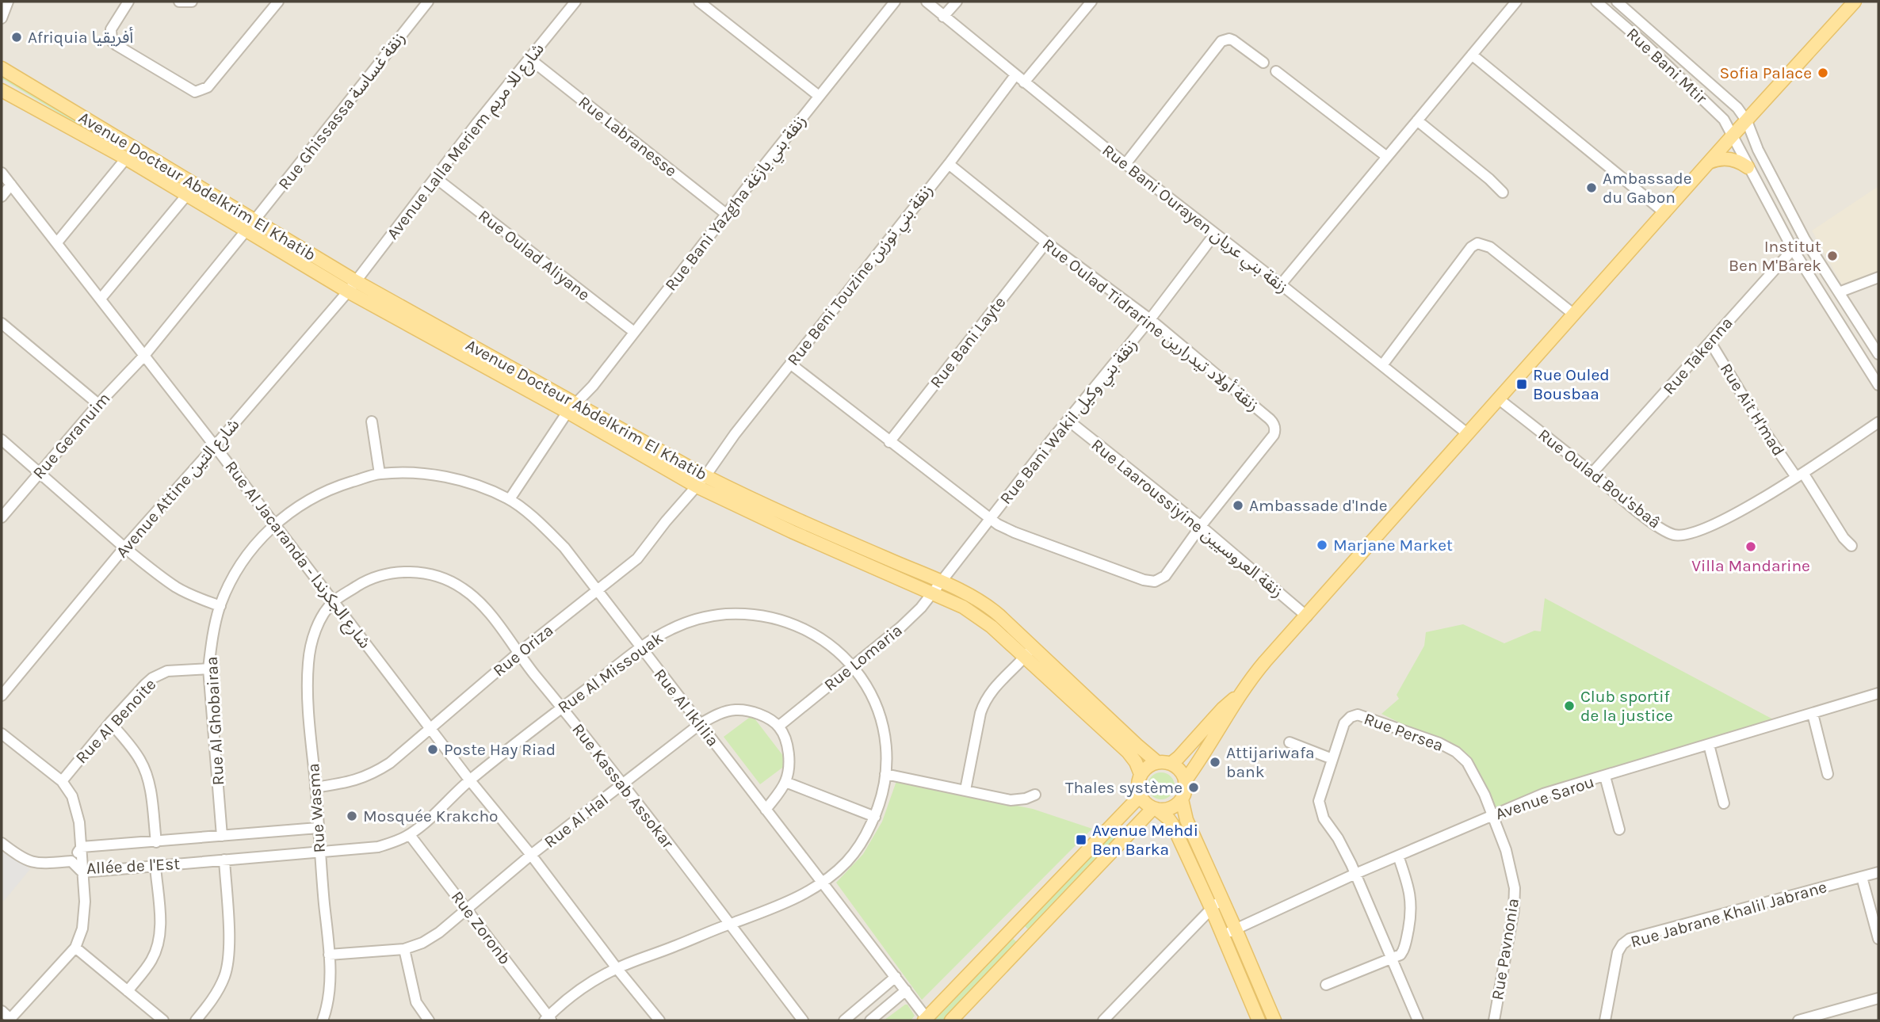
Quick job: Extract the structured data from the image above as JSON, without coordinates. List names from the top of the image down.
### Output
{
  "streets": {
    "main road": ["Avenue Docteur Abdelkrim El Khatib"],
    "street": [
      "Rue Bani Mtir",
      "Rue Ghissassa زنقة غساسة",
      "Rue Labranesse",
      "Avenue Lalla Meriem شارع للا مريم",
      "Rue Bani Yazgha زنقة بني يازغة",
      "Rue Bani Ourayen زنقة بني عريان",
      "Rue Oulad Aliyane",
      "Rue Beni Touzine زنقة بني توزين",
      "Rue Oulad Tidrarine زنقة أولاد تيدرارين",
      "Rue Bani Layte",
      "Rue Takenna",
      "Rue Ait H'mad",
      "Rue Bani Wakil زنقة بني وكيل",
      "Rue Geranuim",
      "Rue Oulad Bou'sbaâ",
      "Avenue Attine شارع التين",
      "Rue Laaroussiyine زنقة العروسيين",
      "Rue Al Jacaranda - شارع الجكرندا",
      "Rue Oriza",
      "Rue Lomaria",
      "Rue Al Missouak",
      "Rue Al Iklilia",
      "Rue Al Benoite",
      "Rue Al Ghobairaa",
      "Rue Persea",
      "Rue Kassab Assokar",
      "Avenue Sarou",
      "Rue Wasma",
      "Rue Al Hal",
      "Allée de l'Est",
      "Rue Jabrane Khalil Jabrane",
      "Rue Zoronb",
      "Rue Pavnonia"
    ]
  },
  "crossings": [
    ["Rue Bani Mtir", "Rue Takenna"],
    ["Rue Ghissassa زنقة غساسة", "Avenue Docteur Abdelkrim El Khatib"],
    ["Rue Ghissassa زنقة غساسة", "Rue Geranuim"],
    ["Rue Labranesse", "Avenue Lalla Meriem شارع للا مريم"],
    ["Rue Labranesse", "Rue Bani Yazgha زنقة بني يازغة"],
    ["Avenue Lalla Meriem شارع للا مريم", "Avenue Docteur Abdelkrim El Khatib"],
    ["Avenue Lalla Meriem شارع للا مريم", "Rue Oulad Aliyane"],
    ["Avenue Lalla Meriem شارع للا مريم", "Avenue Attine شارع التين"],
    ["Avenue Docteur Abdelkrim El Khatib", "Rue Bani Yazgha زنقة بني يازغة"],
    ["Avenue Docteur Abdelkrim El Khatib", "Rue Beni Touzine زنقة بني توزين"],
    ["Avenue Docteur Abdelkrim El Khatib", "Rue Bani Wakil زنقة بني وكيل"],
    ["Avenue Docteur Abdelkrim El Khatib", "Rue Geranuim"],
    ["Avenue Docteur Abdelkrim El Khatib", "Avenue Attine شارع التين"],
    ["Avenue Docteur Abdelkrim El Khatib", "Rue Oriza"],
    ["Avenue Docteur Abdelkrim El Khatib", "Rue Lomaria"],
    ["Rue Bani Yazgha زنقة بني يازغة", "Rue Oulad Aliyane"],
    ["Rue Bani Yazgha زنقة بني يازغة", "Rue Al Iklilia"],
    ["Rue Bani Ourayen زنقة بني عريان", "Rue Beni Touzine زنقة بني توزين"],
    ["Rue Bani Ourayen زنقة بني عريان", "Rue Bani Wakil زنقة بني وكيل"],
    ["Rue Beni Touzine زنقة بني توزين", "Rue Oulad Tidrarine زنقة أولاد تيدرارين"],
    ["Rue Beni Touzine زنقة بني توزين", "Rue Oriza"],
    ["Rue Oulad Tidrarine زنقة أولاد تيدرارين", "Rue Bani Layte"],
    ["Rue Oulad Tidrarine زنقة أولاد تيدرارين", "Rue Bani Wakil زنقة بني وكيل"],
    ["Rue Oulad Tidrarine زنقة أولاد تيدرارين", "Rue Laaroussiyine زنقة العروسيين"],
    ["Rue Takenna", "Rue Ait H'mad"],
    ["Rue Takenna", "Rue Oulad Bou'sbaâ"],
    ["Rue Ait H'mad", "Rue Oulad Bou'sbaâ"],
    ["Rue Bani Wakil زنقة بني وكيل", "Rue Laaroussiyine زنقة العروسيين"],
    ["Rue Bani Wakil زنقة بني وكيل", "Rue Lomaria"],
    ["Rue Geranuim", "Rue Al Jacaranda - شارع الجكرندا"],
    ["Avenue Attine شارع التين", "Rue Al Jacaranda - شارع الجكرندا"],
    ["Rue Al Jacaranda - شارع الجكرندا", "Rue Oriza"],
    ["Rue Al Jacaranda - شارع الجكرندا", "Rue Al Missouak"],
    ["Rue Al Jacaranda - شارع الجكرندا", "Rue Al Iklilia"],
    ["Rue Al Jacaranda - شارع الجكرندا", "Rue Al Ghobairaa"],
    ["Rue Al Jacaranda - شارع الجكرندا", "Rue Kassab Assokar"],
    ["Rue Al Jacaranda - شارع الجكرندا", "Rue Wasma"],
    ["Rue Al Jacaranda - شارع الجكرندا", "Rue Al Hal"],
    ["Rue Oriza", "Rue Al Iklilia"],
    ["Rue Oriza", "Rue Kassab Assokar"],
    ["Rue Oriza", "Rue Wasma"],
    ["Rue Lomaria", "Rue Al Missouak"],
    ["Rue Al Missouak", "Rue Al Iklilia"],
    ["Rue Al Missouak", "Rue Kassab Assokar"],
    ["Rue Al Missouak", "Allée de l'Est"],
    ["Rue Al Missouak", "Rue Zoronb"],
    ["Rue Al Iklilia", "Rue Al Ghobairaa"],
    ["Rue Al Iklilia", "Rue Al Hal"],
    ["Rue Al Benoite", "Rue Al Ghobairaa"],
    ["Rue Al Ghobairaa", "Allée de l'Est"],
    ["Rue Persea", "Avenue Sarou"],
    ["Rue Persea", "Rue Pavnonia"],
    ["Rue Kassab Assokar", "Rue Wasma"],
    ["Rue Kassab Assokar", "Rue Al Hal"],
    ["Avenue Sarou", "Rue Pavnonia"],
    ["Rue Wasma", "Rue Al Hal"],
    ["Rue Wasma", "Allée de l'Est"],
    ["Rue Al Hal", "Rue Zoronb"],
    ["Allée de l'Est", "Rue Zoronb"]
  ],
  "places": {
    "other": [
      "Afriquia أفريقيا",
      "Sofia Palace",
      "Ambassade du Gabon",
      "Institut Ben M'Barek",
      "Ambassade d'Inde",
      "Marjane Market",
      "Villa Mandarine",
      "Club sportif de la justice",
      "Poste Hay Riad",
      "Attijariwafa bank",
      "Thales système",
      "Mosquée Krakcho"
    ],
    "transit": ["Rue Ouled Bousbaa", "Avenue Mehdi Ben Barka"]
  }
}
